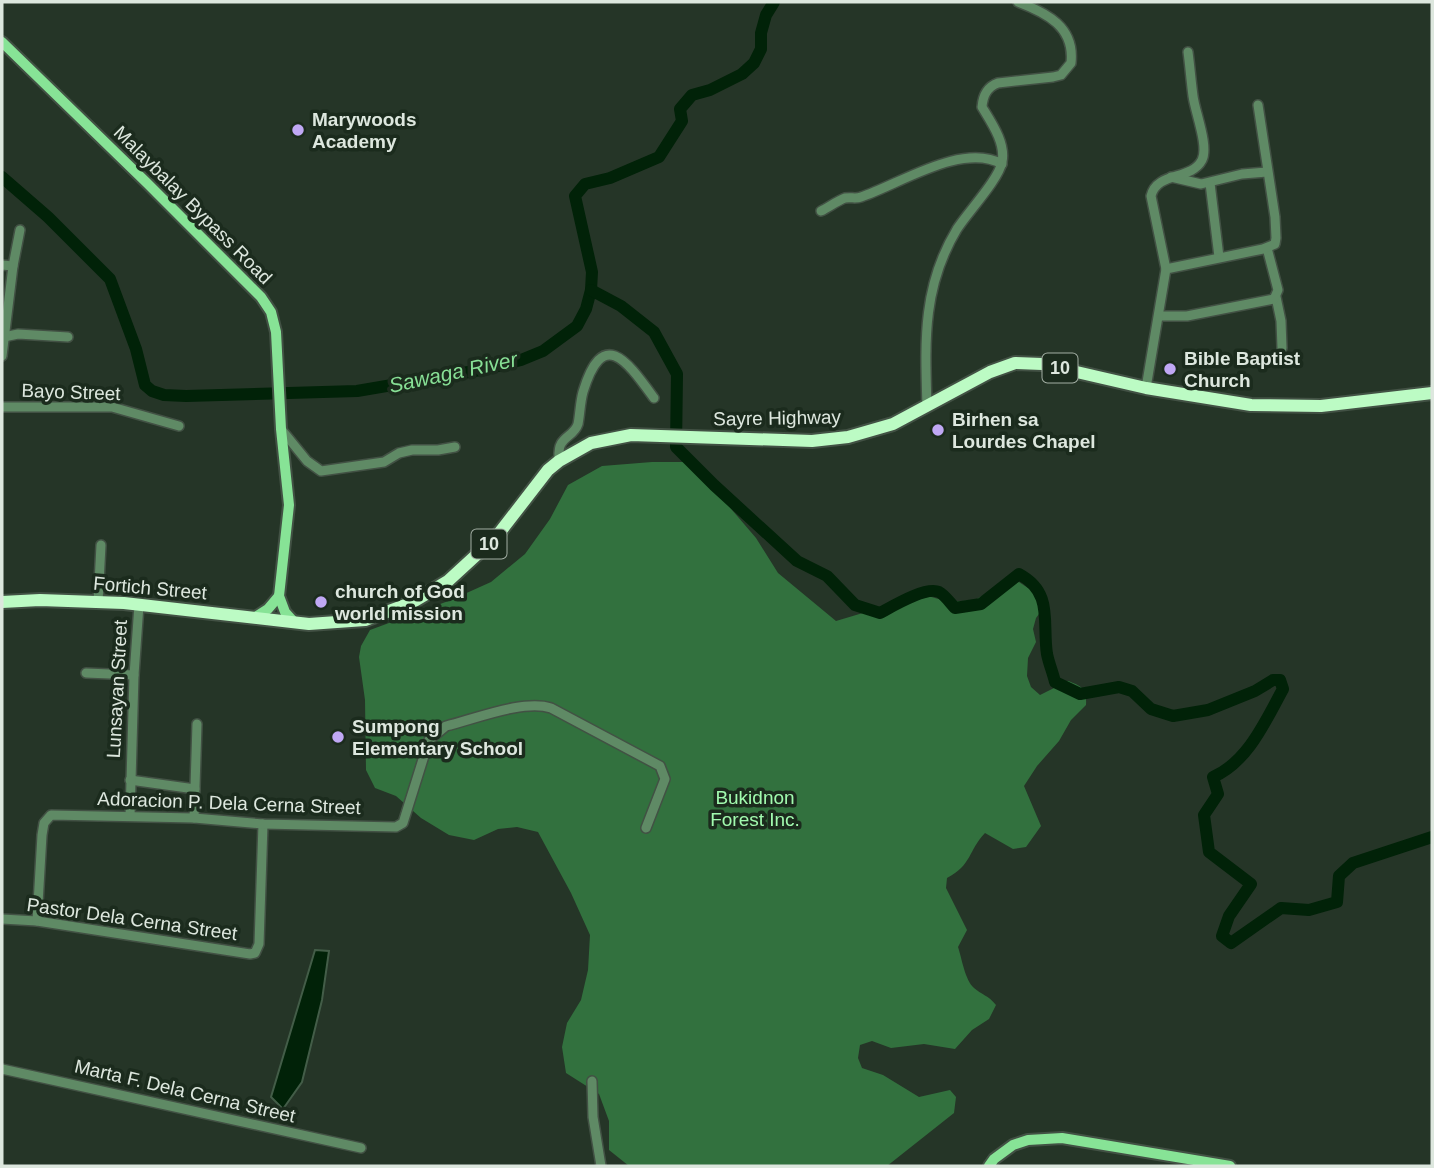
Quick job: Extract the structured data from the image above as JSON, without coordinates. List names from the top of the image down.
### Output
{
  "streets": {
    "highway": ["10", "Sayre Highway", "Fortich Street"],
    "main road": ["Malaybalay Bypass Road"],
    "street": [
      "Bayo Street",
      "Lunsayan Street",
      "Adoracion P. Dela Cerna Street",
      "Pastor Dela Cerna Street",
      "Marta F. Dela Cerna Street"
    ]
  },
  "crossings": [
    ["Sayre Highway", "Fortich Street"],
    ["Fortich Street", "Lunsayan Street"],
    ["Lunsayan Street", "Adoracion P. Dela Cerna Street"],
    ["Adoracion P. Dela Cerna Street", "Pastor Dela Cerna Street"]
  ],
  "water": ["Sawaga River"],
  "parks": ["Bukidnon Forest Inc."],
  "places": [
    "Marywoods Academy",
    "Bible Baptist Church",
    "Birhen sa Lourdes Chapel",
    "church of God world mission",
    "Sumpong Elementary School"
  ]
}
